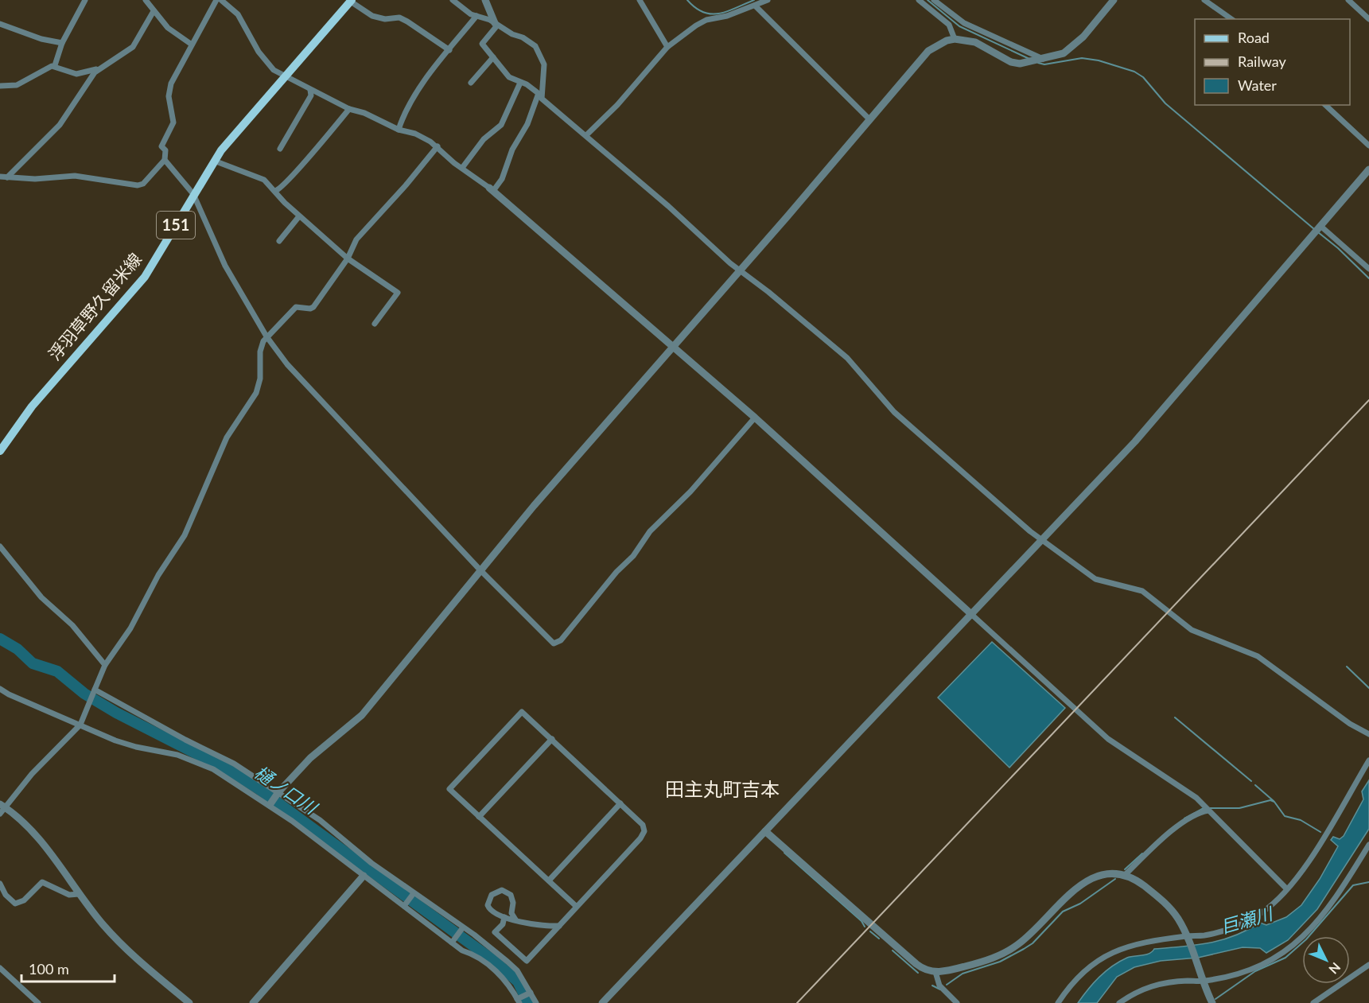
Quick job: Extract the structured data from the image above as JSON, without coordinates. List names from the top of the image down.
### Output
{
  "streets": {
    "main road": ["151", "浮羽草野久留米線"]
  },
  "districts": ["田主丸町吉本"],
  "water": ["樋ノ口川", "巨瀬川"],
  "legend": ["Road", "Railway", "Water"],
  "scale_bar": "100 m",
  "north": "bottom right"
}
